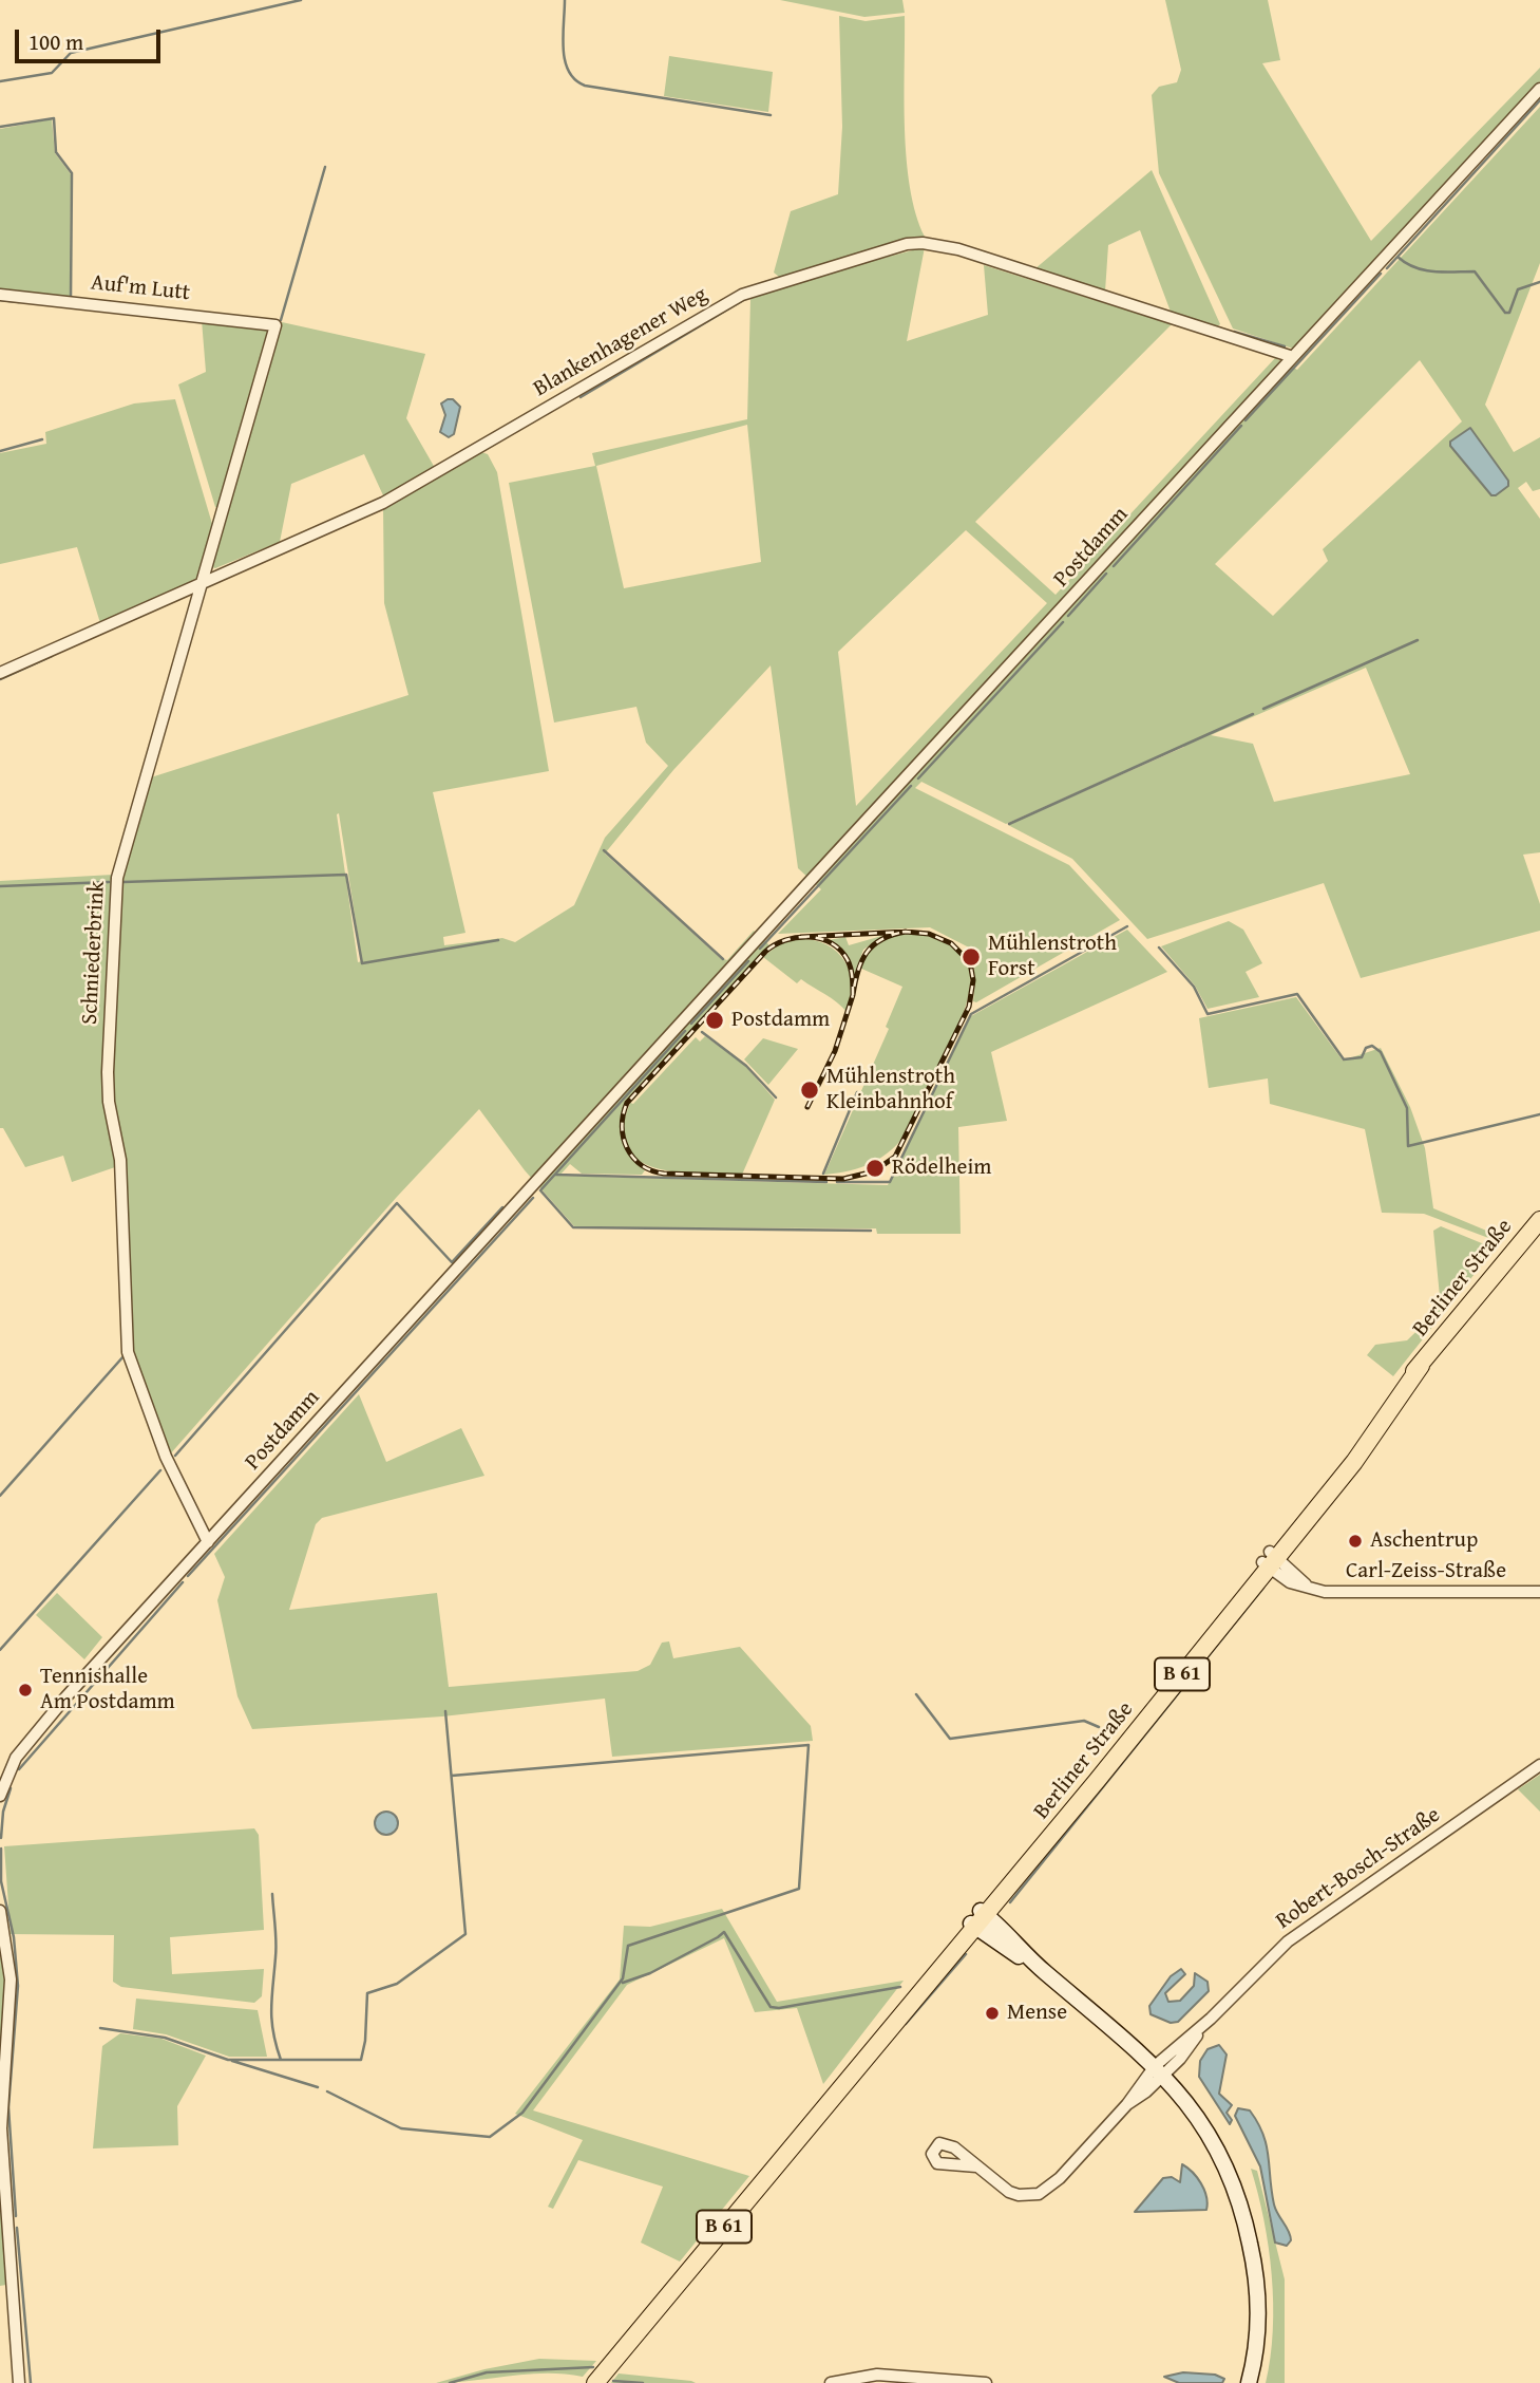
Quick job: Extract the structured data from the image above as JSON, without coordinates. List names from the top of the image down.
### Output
{
  "streets": {
    "main road": ["Berliner Straße", "B 61"],
    "street": [
      "Auf'm Lutt",
      "Blankenhagener Weg",
      "Postdamm",
      "Schniederbrink",
      "Carl-Zeiss-Straße",
      "Robert-Bosch-Straße"
    ]
  },
  "crossings": [
    ["Auf'm Lutt", "Schniederbrink"],
    ["Blankenhagener Weg", "Postdamm"],
    ["Blankenhagener Weg", "Schniederbrink"],
    ["Postdamm", "Schniederbrink"],
    ["Berliner Straße", "Carl-Zeiss-Straße"]
  ],
  "places": [
    "Mühlenstroth Forst",
    "Postdamm",
    "Mühlenstroth Kleinbahnhof",
    "Rödelheim",
    "Aschentrup",
    "Tennishalle Am Postdamm",
    "Mense"
  ],
  "scale_bar": "100 m"
}
